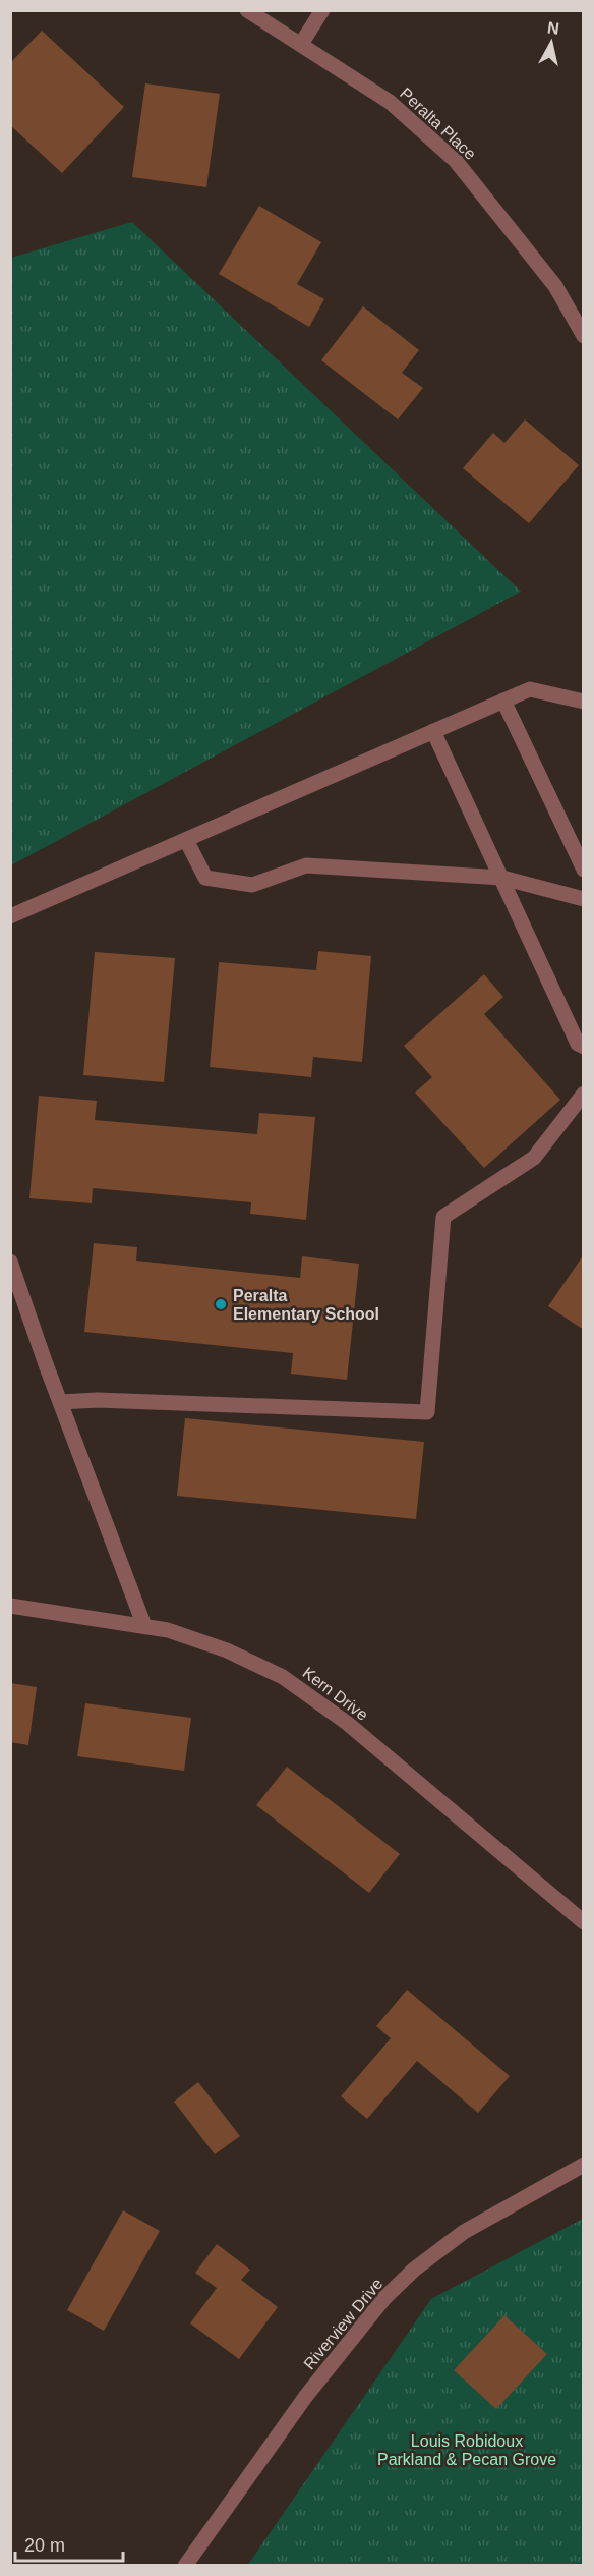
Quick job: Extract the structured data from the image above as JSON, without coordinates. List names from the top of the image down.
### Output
{
  "streets": {
    "street": ["Peralta Place", "Kern Drive", "Riverview Drive"]
  },
  "parks": ["Louis Robidoux Parkland & Pecan Grove"],
  "places": ["Peralta Elementary School"],
  "scale_bar": "20 m",
  "north": "top"
}
